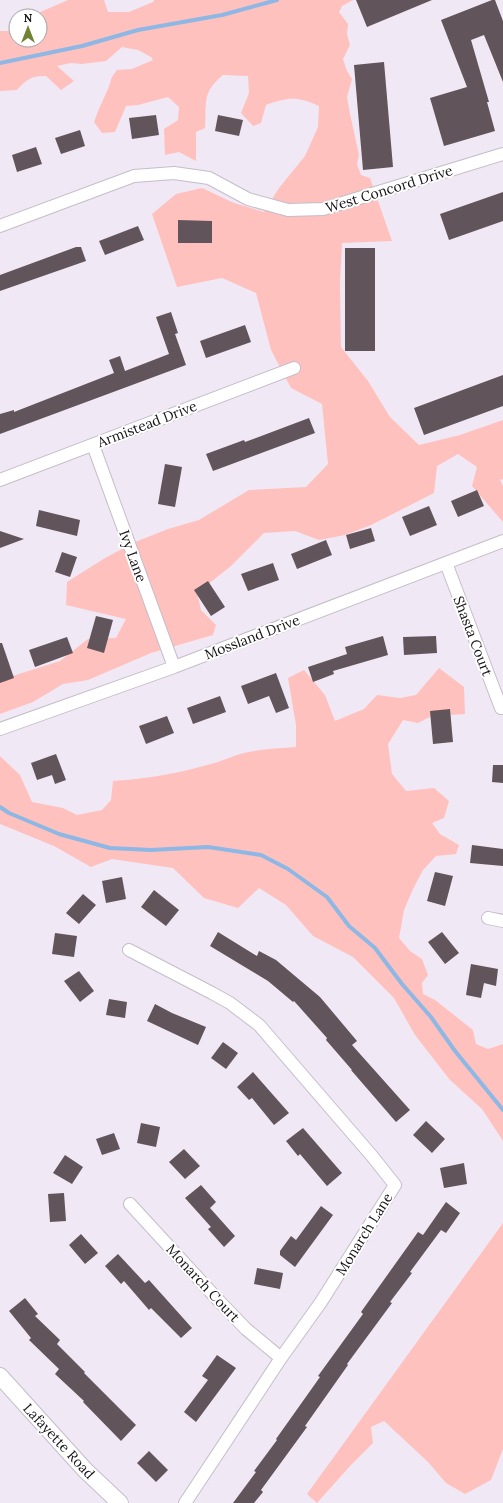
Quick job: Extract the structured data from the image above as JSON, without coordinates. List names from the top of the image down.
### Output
{
  "streets": {
    "main road": ["Lafayette Road"],
    "street": [
      "West Concord Drive",
      "Armistead Drive",
      "Ivy Lane",
      "Shasta Court",
      "Mossland Drive",
      "Monarch Lane",
      "Monarch Court"
    ]
  },
  "crossings": [
    ["Armistead Drive", "Ivy Lane"],
    ["Ivy Lane", "Mossland Drive"],
    ["Shasta Court", "Mossland Drive"],
    ["Monarch Lane", "Monarch Court"]
  ],
  "north": "top"
}
